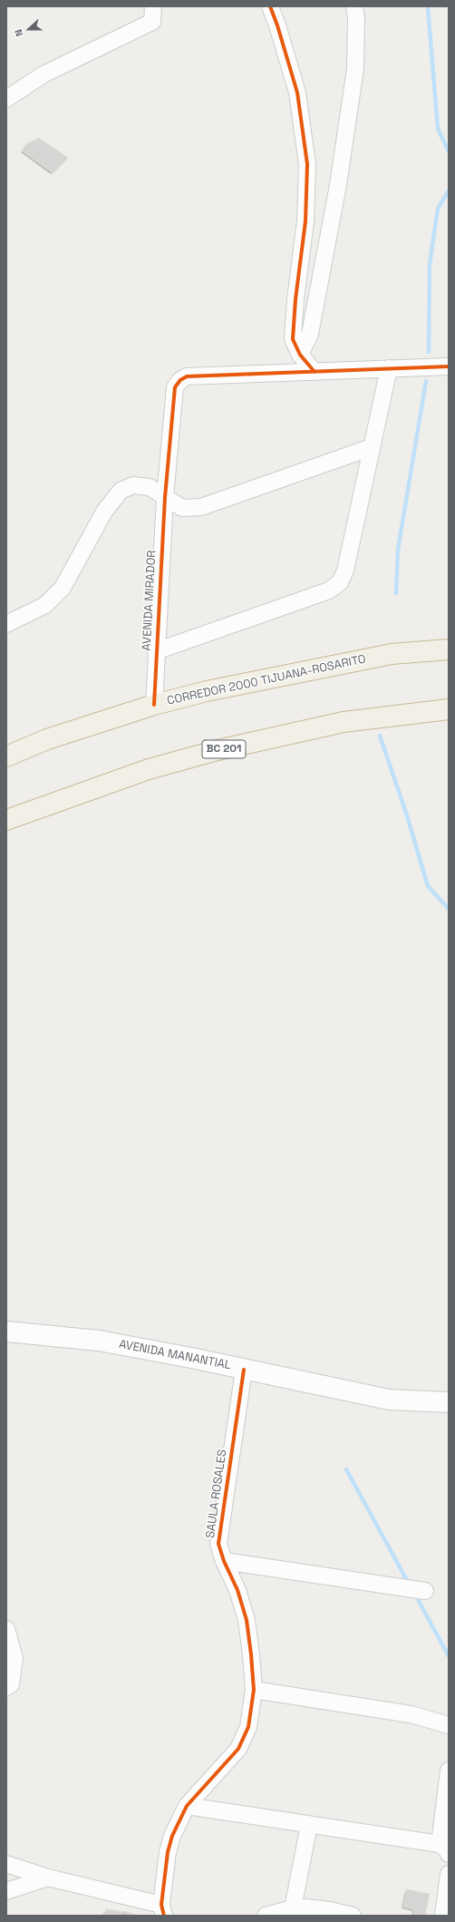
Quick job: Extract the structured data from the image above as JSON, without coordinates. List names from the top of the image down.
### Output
{
  "streets": {
    "highway": ["CORREDOR 2000 TIJUANA-ROSARITO", "BC 201"],
    "main road": ["AVENIDA MANANTIAL"],
    "street": ["AVENIDA MIRADOR", "SAULA ROSALES"]
  },
  "crossings": [
    ["AVENIDA MIRADOR", "CORREDOR 2000 TIJUANA-ROSARITO"],
    ["AVENIDA MANANTIAL", "SAULA ROSALES"]
  ],
  "north": "left"
}
